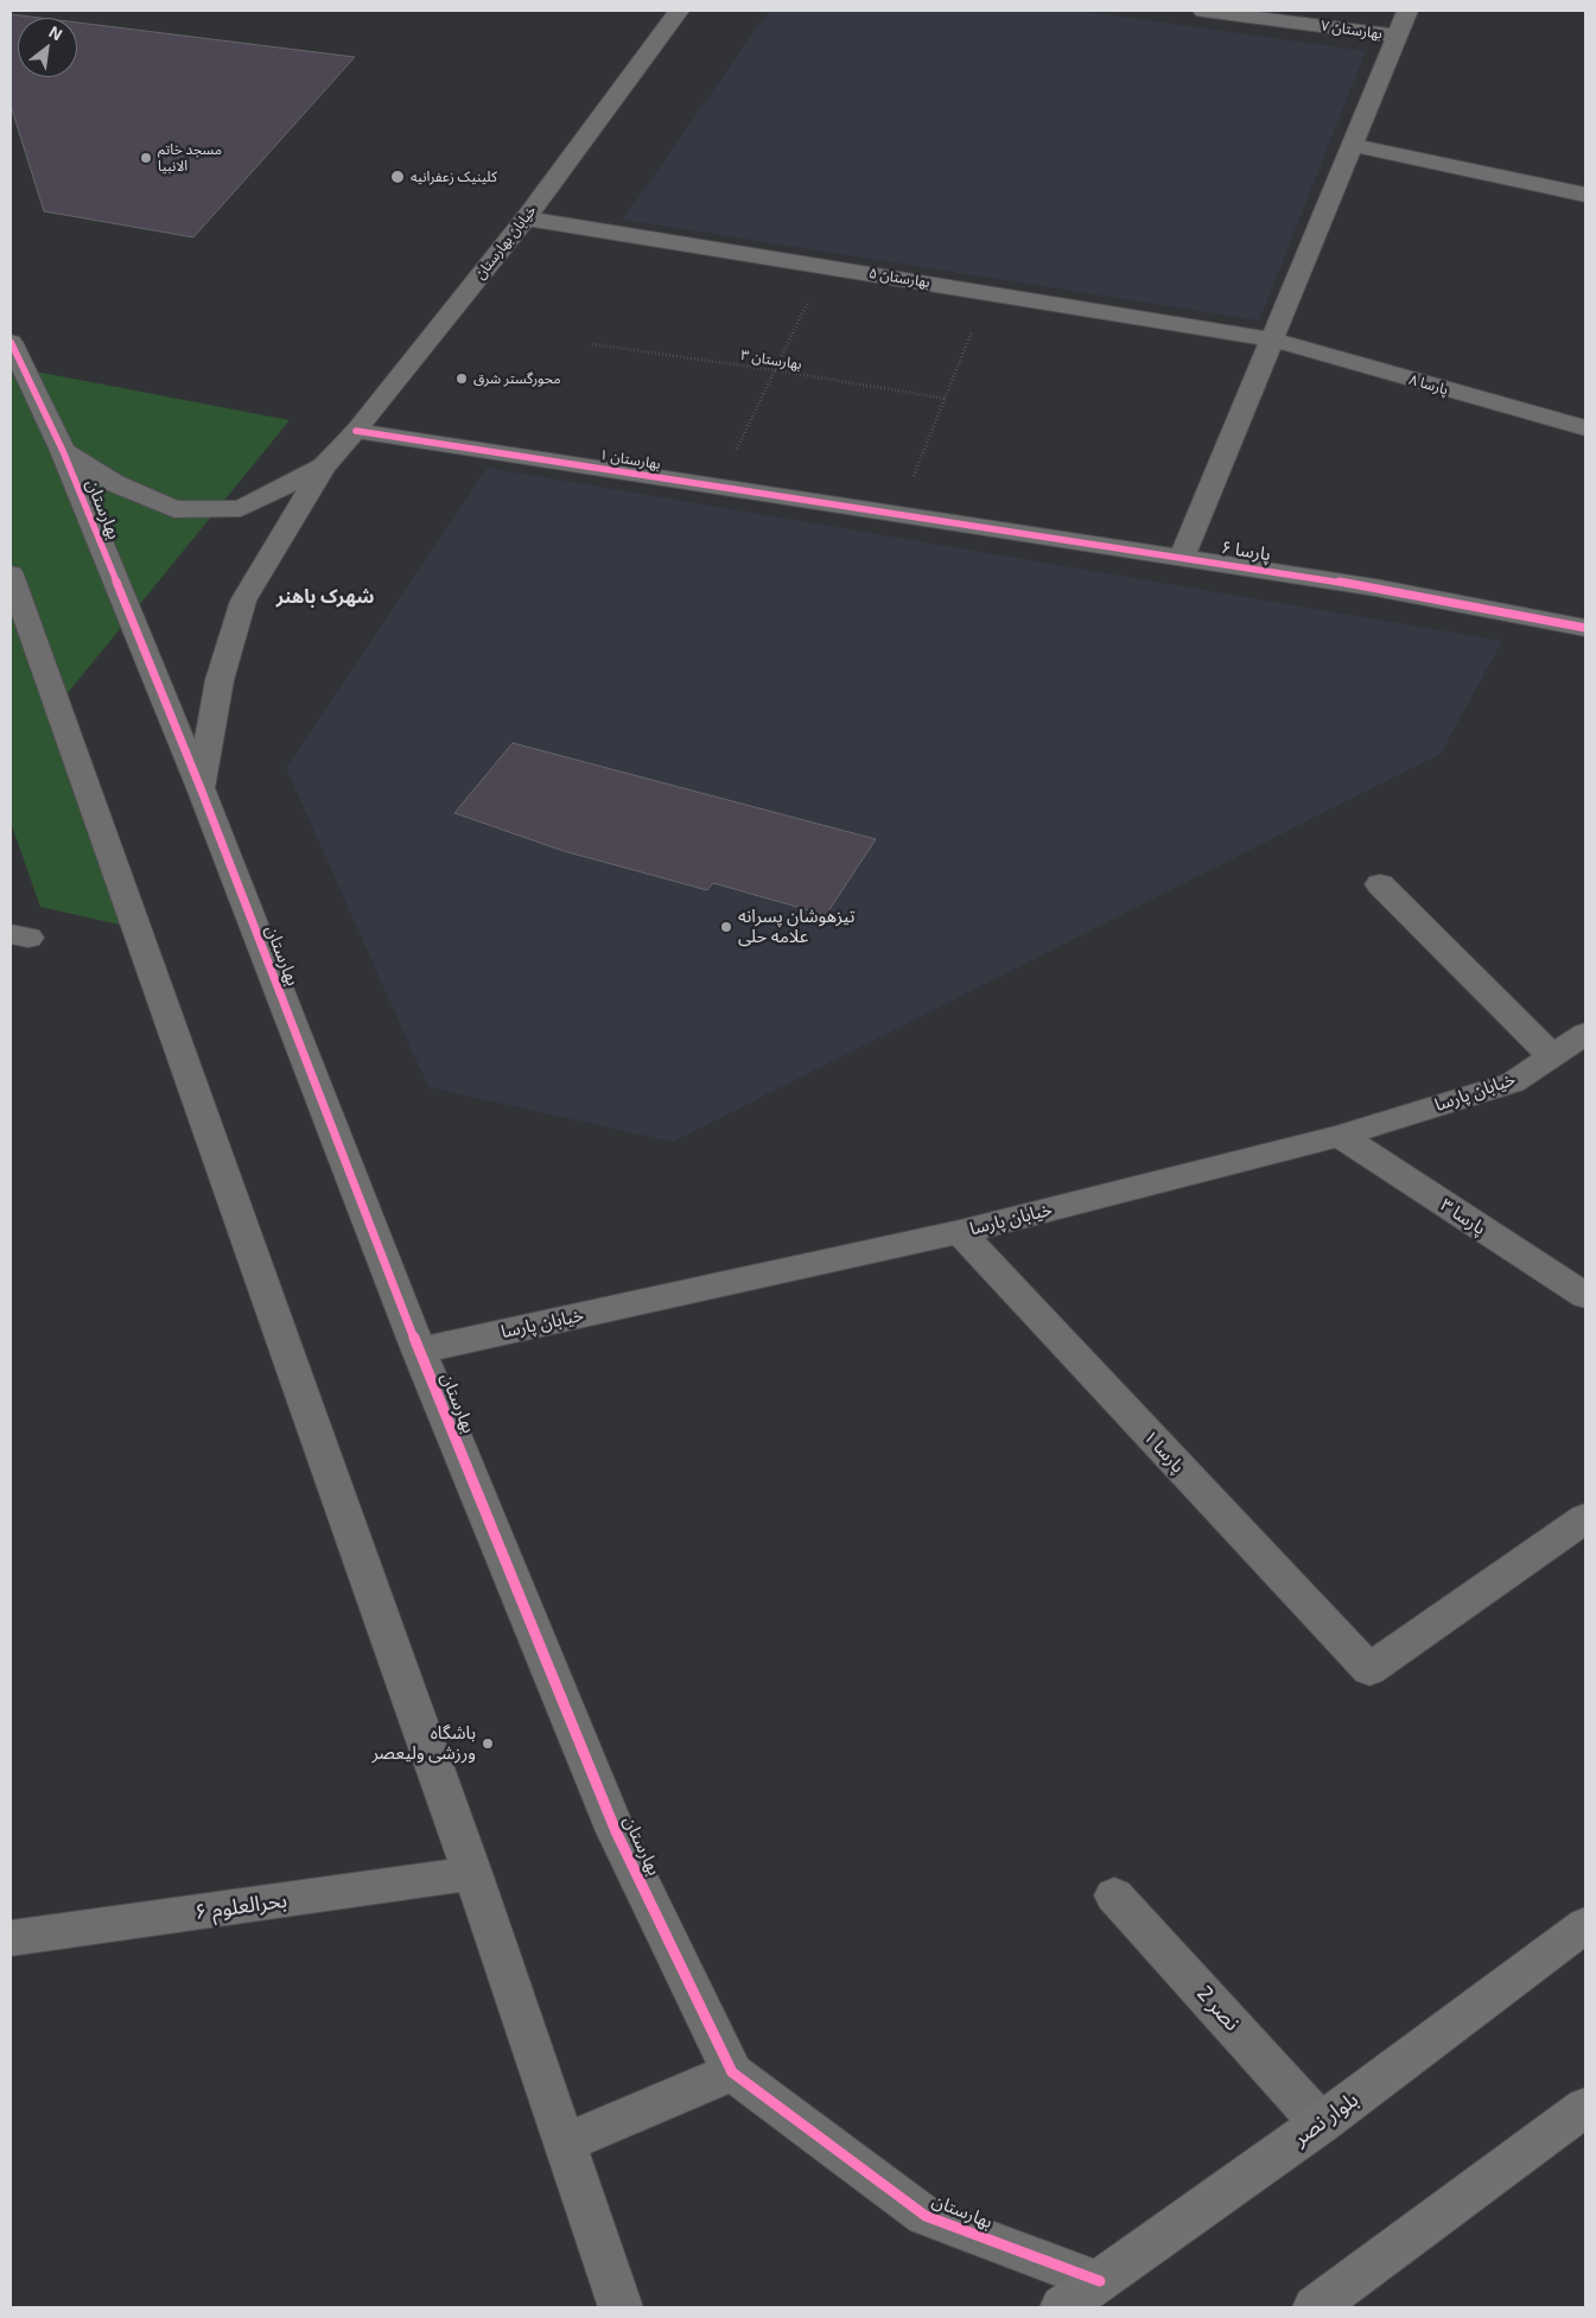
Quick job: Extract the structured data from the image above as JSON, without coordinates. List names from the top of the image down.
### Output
{
  "streets": {
    "main road": ["بلوار نصر"],
    "street": [
      "بهارستان ۷",
      "خیابان بهارستان",
      "بهارستان ۵",
      "۸ پارسا",
      "بهارستان ۱",
      "بهارستان",
      "پارسا ۶",
      "خیابان پارسا",
      "پارسا ۳",
      "پارسا ۱",
      "بحرالعلوم ۶",
      "نصر 2"
    ],
    "path": ["بهارستان ۳"]
  },
  "crossings": [
    ["خیابان بهارستان", "بهارستان ۵"],
    ["خیابان بهارستان", "بهارستان ۱"],
    ["بهارستان ۵", "۸ پارسا"],
    ["بهارستان ۱", "پارسا ۶"],
    ["بهارستان", "خیابان پارسا"],
    ["بهارستان", "بلوار نصر"],
    ["خیابان پارسا", "پارسا ۳"],
    ["خیابان پارسا", "پارسا ۱"],
    ["نصر 2", "بلوار نصر"]
  ],
  "districts": ["شهرک باهنر"],
  "places": [
    "مسجد خاتم الانبیا",
    "کلینیک زعفرانیه",
    "محورگستر شرق",
    "تیزهوشان پسرانه علامه حلی",
    "باشگاه ورزشی ولیعصر"
  ],
  "north": "top right"
}
